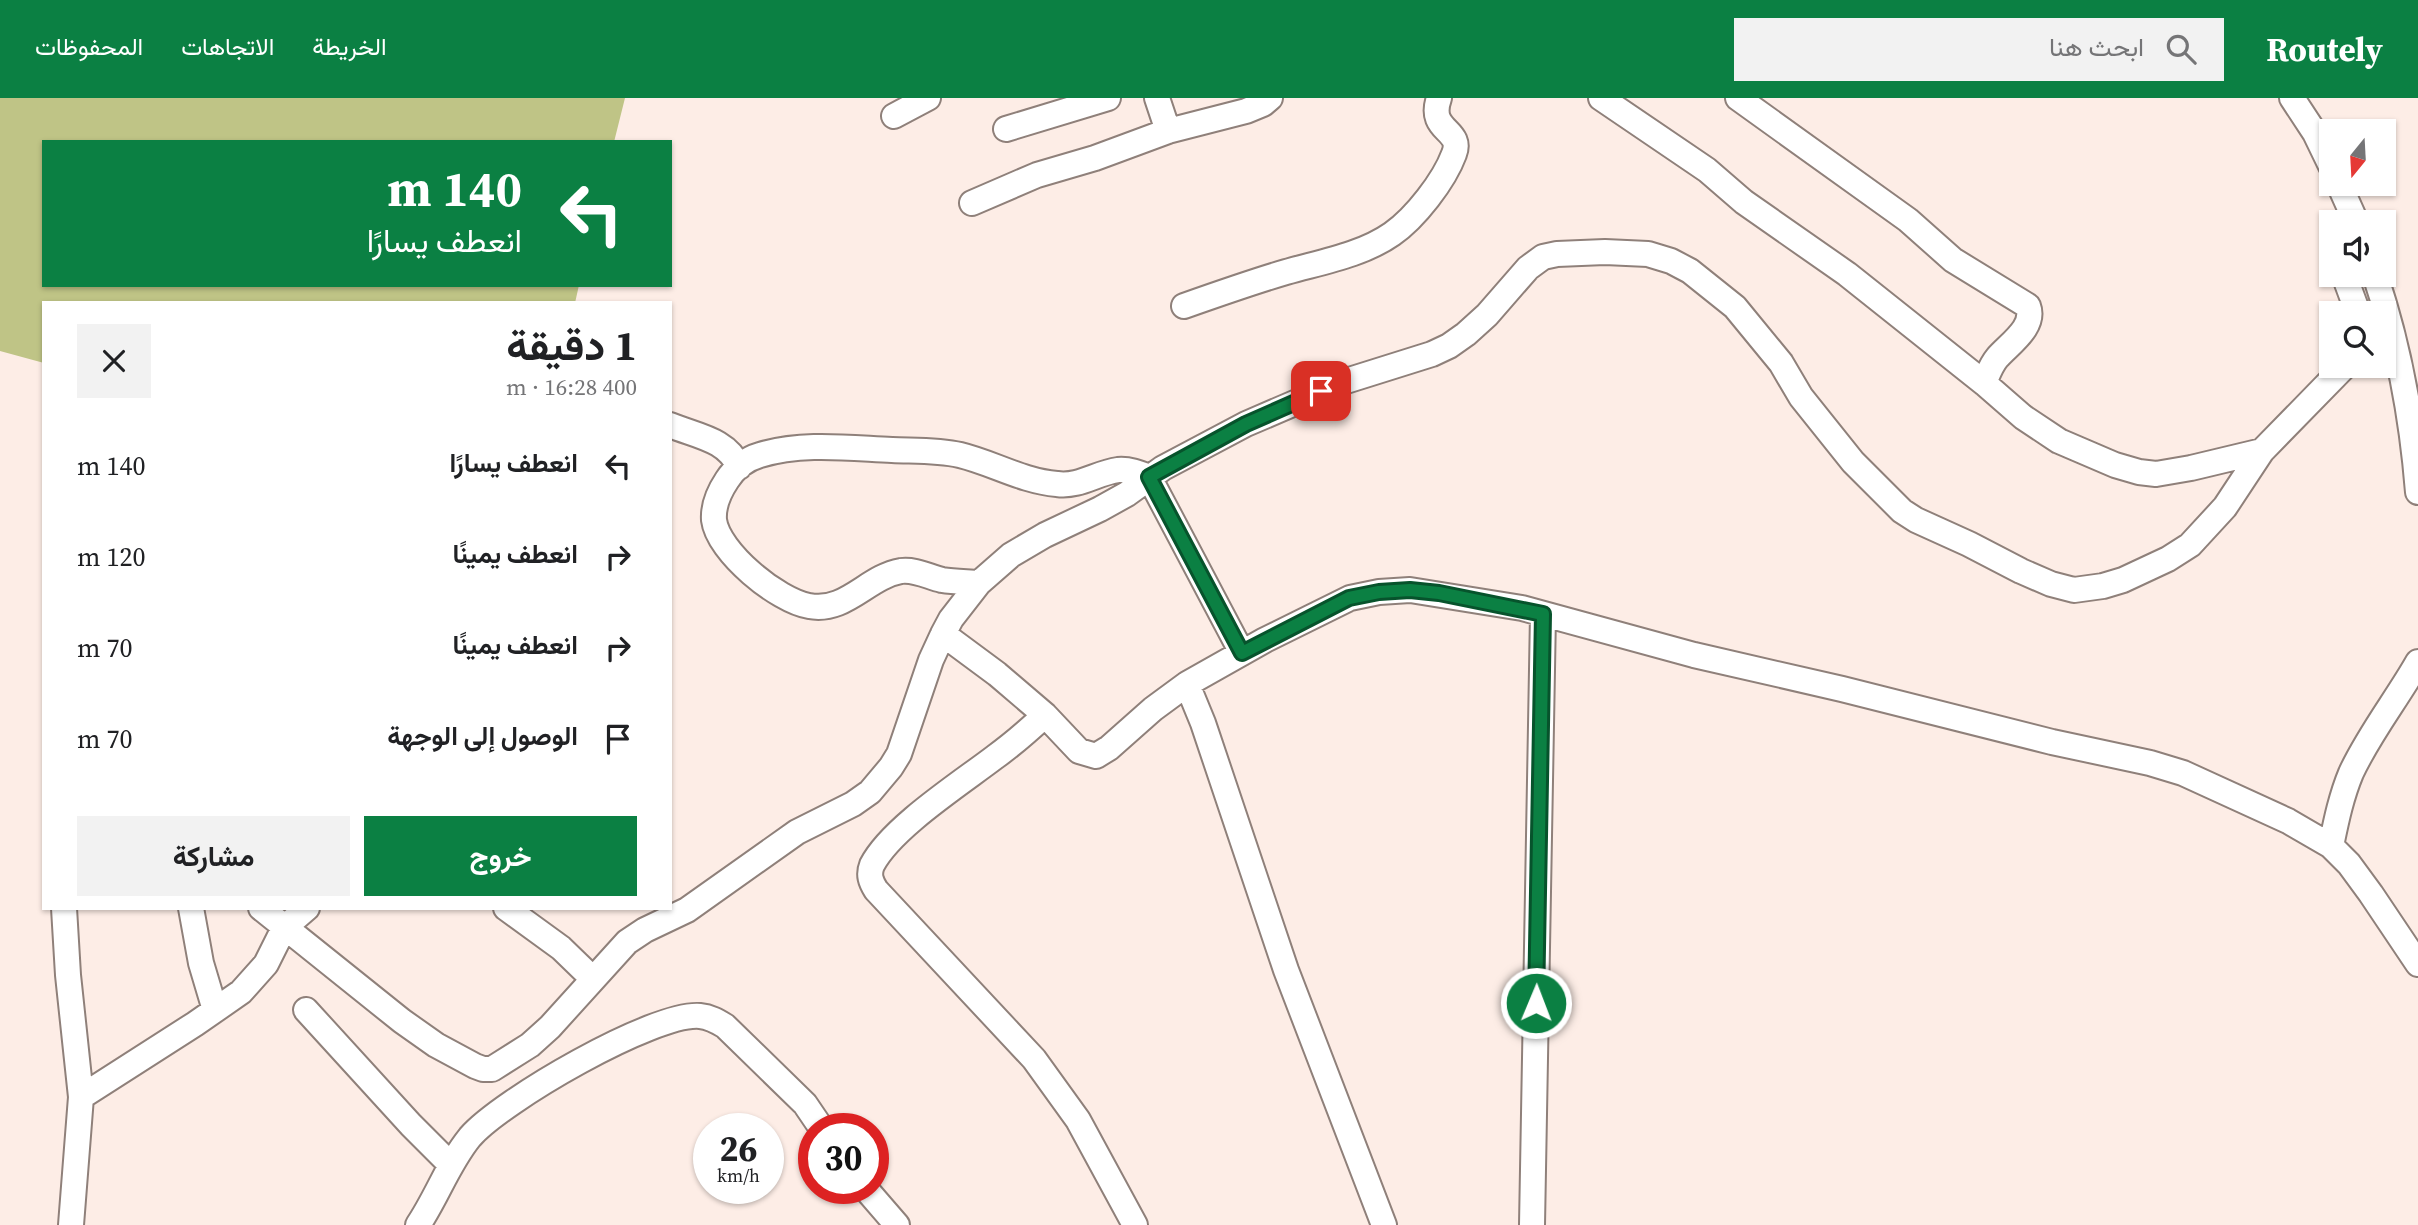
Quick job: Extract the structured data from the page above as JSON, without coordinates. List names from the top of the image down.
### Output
{
  "north": "bottom",
  "page": {
    "header": "Routely",
    "search": "ابحث هنا",
    "nav": ["الخريطة", "الاتجاهات", "المحفوظات"],
    "turn": ["140 m", "انعطف يسارًا"],
    "heading": ["1 دقيقة", "400 m · 16:28"],
    "list": [
      {
        "name": "انعطف يسارًا",
        "value": "140 m"
      },
      {
        "name": "انعطف يمينًا",
        "value": "120 m"
      },
      {
        "name": "انعطف يمينًا",
        "value": "70 m"
      },
      {
        "name": "الوصول إلى الوجهة",
        "value": "70 m"
      }
    ],
    "buttons": ["خروج", "مشاركة"],
    "speed": "26 km/h",
    "limit": "30"
  }
}
